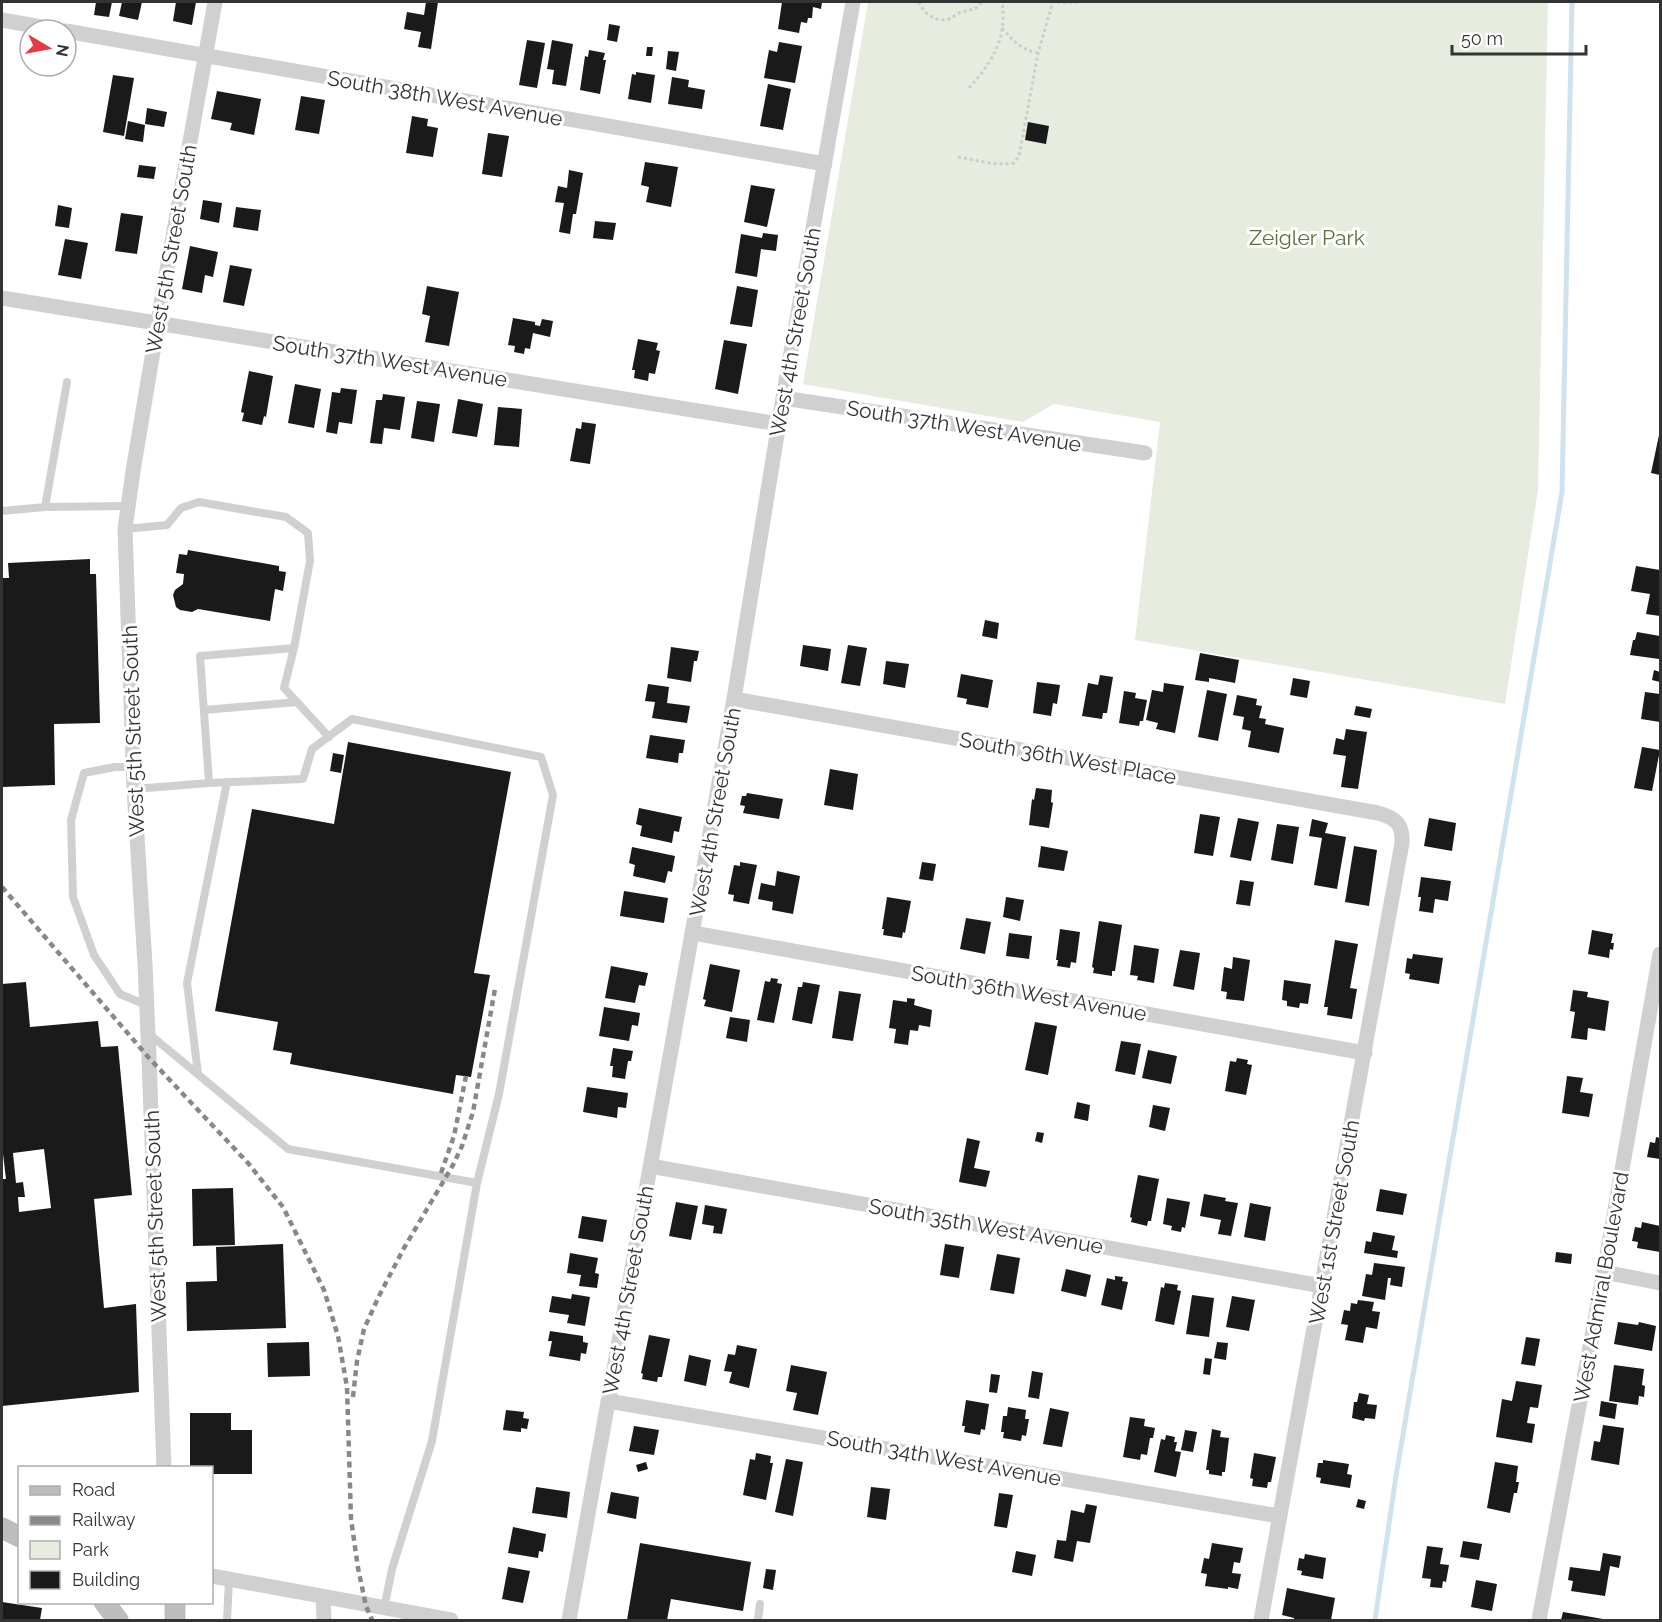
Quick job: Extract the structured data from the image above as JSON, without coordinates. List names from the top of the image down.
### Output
{
  "streets": {
    "street": [
      "South 38th West Avenue",
      "West 5th Street South",
      "West 4th Street South",
      "South 37th West Avenue",
      "South 36th West Place",
      "South 36th West Avenue",
      "West 1st Street South",
      "South 35th West Avenue",
      "West Admiral Boulevard",
      "South 34th West Avenue"
    ]
  },
  "crossings": [
    ["South 38th West Avenue", "West 5th Street South"],
    ["South 38th West Avenue", "West 4th Street South"],
    ["West 5th Street South", "South 37th West Avenue"],
    ["West 4th Street South", "South 37th West Avenue"],
    ["West 4th Street South", "South 36th West Place"],
    ["West 4th Street South", "South 36th West Avenue"],
    ["West 4th Street South", "South 35th West Avenue"],
    ["West 4th Street South", "South 34th West Avenue"],
    ["South 36th West Place", "West 1st Street South"],
    ["South 36th West Avenue", "West 1st Street South"],
    ["West 1st Street South", "South 35th West Avenue"],
    ["West 1st Street South", "South 34th West Avenue"]
  ],
  "parks": ["Zeigler Park"],
  "legend": [
    "Road",
    "Railway",
    "Park",
    "Building"
  ],
  "scale_bar": "50 m",
  "north": "right"
}
